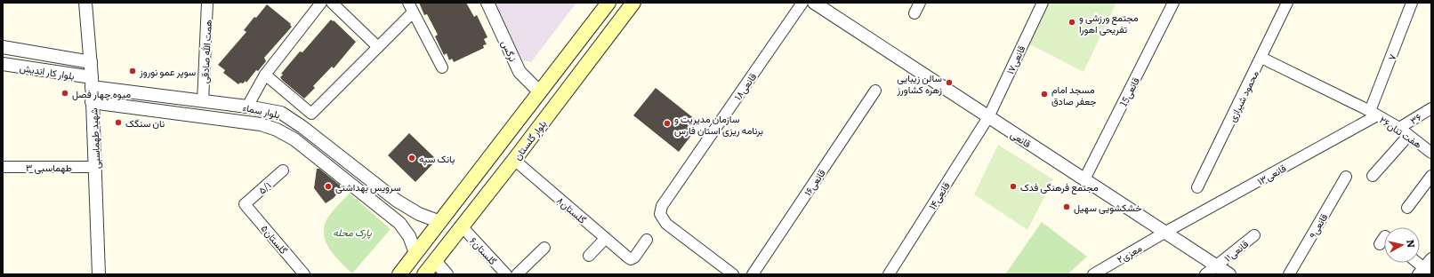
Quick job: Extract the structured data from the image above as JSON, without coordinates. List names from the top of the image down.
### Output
{
  "streets": {
    "main road": ["بلوار گلستان"],
    "street": [
      "نرگس",
      "همت الله صادقی",
      "۷",
      "۱۷قانعی",
      "بلوار کار اندیش",
      "۱۸قانعی",
      "15قانعی",
      "محمود شیرازی",
      "بلوار سماء",
      "۳۶",
      "هفت تنان۲۶",
      "شهید طهماسبی",
      "قانعی",
      "۳ طهماسبی",
      "۱۳قانعی",
      "۱۶قانعی",
      "۵/۱",
      "۱۴قانعی",
      "گلستان۸",
      "۹قانعی",
      "گلستان۵",
      "گلستان۶",
      "۱۱قانعی",
      "۲معزی"
    ]
  },
  "crossings": [
    ["نرگس", "بلوار گلستان"],
    ["همت الله صادقی", "بلوار سماء"],
    ["۷", "هفت تنان۲۶"],
    ["۷", "۱۳قانعی"],
    ["۱۷قانعی", "قانعی"],
    ["۱۷قانعی", "۱۴قانعی"],
    ["بلوار کار اندیش", "بلوار سماء"],
    ["بلوار کار اندیش", "شهید طهماسبی"],
    ["15قانعی", "قانعی"],
    ["محمود شیرازی", "هفت تنان۲۶"],
    ["بلوار سماء", "شهید طهماسبی"],
    ["بلوار سماء", "بلوار گلستان"],
    ["۳۶", "هفت تنان۲۶"],
    ["هفت تنان۲۶", "۱۳قانعی"],
    ["شهید طهماسبی", "۳ طهماسبی"],
    ["قانعی", "۱۳قانعی"],
    ["قانعی", "۱۴قانعی"],
    ["قانعی", "۱۱قانعی"],
    ["قانعی", "۲معزی"],
    ["بلوار گلستان", "گلستان۸"],
    ["بلوار گلستان", "گلستان۶"],
    ["۱۳قانعی", "۲معزی"],
    ["۵/۱", "گلستان۵"]
  ],
  "parks": ["پارک محله"],
  "places": [
    "مجتمع ورزشی و تفریحی اهورا",
    "سوپر عمو نوروز",
    "سالن زیبایی زهره کشاورز",
    "میوه چهار فصل",
    "مسجد امام جعفر صادق",
    "نان سنگک",
    "سازمان مدیریت و برنامه ریزی استان فارس",
    "بانک سپه",
    "سرویس بهداشتی",
    "مجتمع فرهنگی فدک",
    "خشکشویی سهیل"
  ],
  "north": "right"
}
